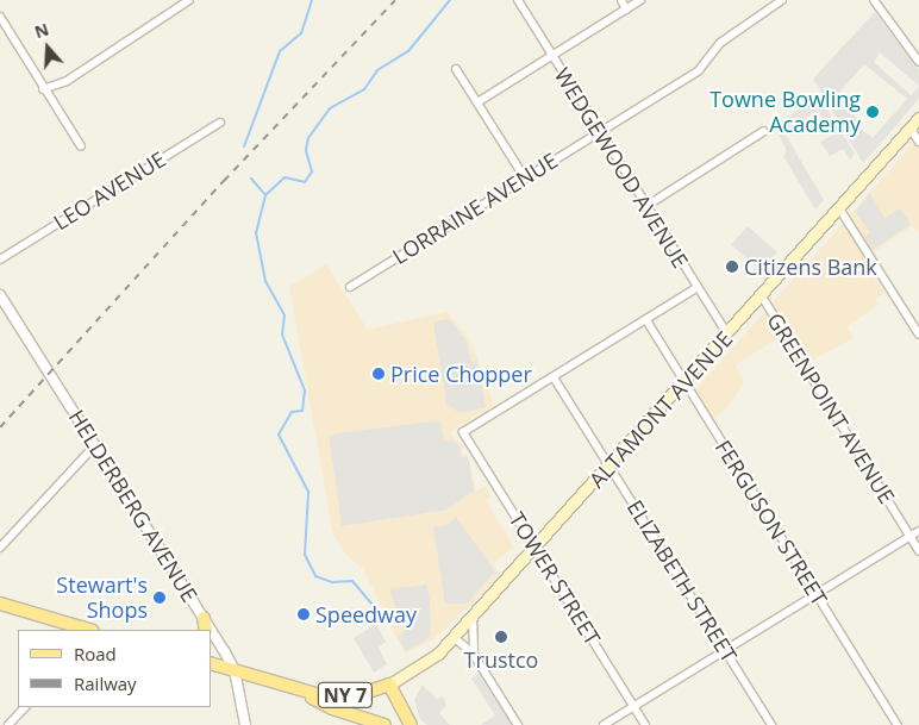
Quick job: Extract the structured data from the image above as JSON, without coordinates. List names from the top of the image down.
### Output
{
  "streets": {
    "main road": ["ALTAMONT AVENUE", "NY 7"],
    "street": [
      "WEDGEWOOD AVENUE",
      "LEO AVENUE",
      "LORRAINE AVENUE",
      "GREENPOINT AVENUE",
      "HELDERBERG AVENUE",
      "FERGUSON STREET",
      "TOWER STREET",
      "ELIZABETH STREET"
    ]
  },
  "crossings": [
    ["WEDGEWOOD AVENUE", "LORRAINE AVENUE"],
    ["WEDGEWOOD AVENUE", "ALTAMONT AVENUE"],
    ["GREENPOINT AVENUE", "ALTAMONT AVENUE"],
    ["ALTAMONT AVENUE", "FERGUSON STREET"],
    ["ALTAMONT AVENUE", "TOWER STREET"],
    ["ALTAMONT AVENUE", "ELIZABETH STREET"],
    ["ALTAMONT AVENUE", "NY 7"],
    ["HELDERBERG AVENUE", "NY 7"],
    ["TOWER STREET", "ELIZABETH STREET"]
  ],
  "places": [
    "Towne Bowling Academy",
    "Citizens Bank",
    "Price Chopper",
    "Stewart's Shops",
    "Speedway",
    "Trustco"
  ],
  "legend": ["Road", "Railway"],
  "north": "top"
}
